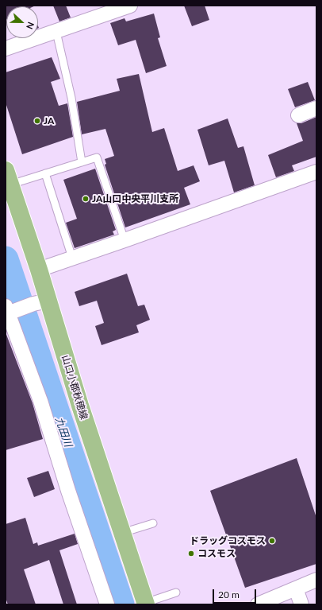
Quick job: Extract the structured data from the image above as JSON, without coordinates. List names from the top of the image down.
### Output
{
  "streets": {
    "main road": ["山口小郡秋穂線"]
  },
  "water": ["九田川"],
  "places": [
    "JA",
    "JA山口中央平川支所",
    "ドラッグコスモス",
    "コスモス"
  ],
  "scale_bar": "20 m",
  "north": "right"
}
